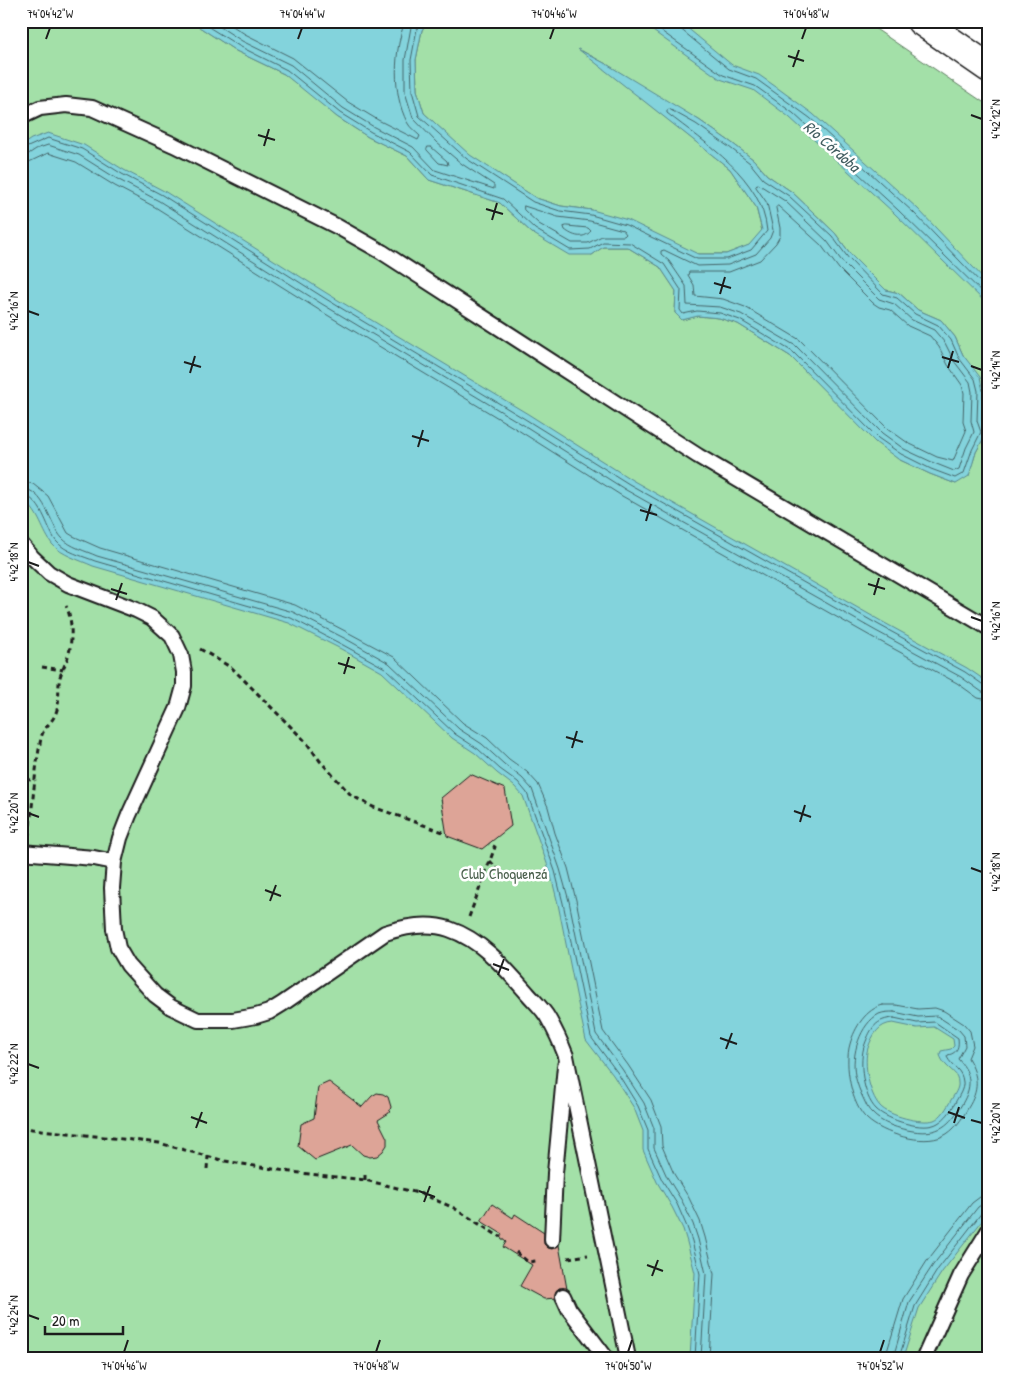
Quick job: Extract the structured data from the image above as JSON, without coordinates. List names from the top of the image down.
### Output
{
  "water": ["Río Córdoba"],
  "parks": ["Club Choquenzá"],
  "scale_bar": "20 m",
  "coordinates": [
    "74°04'42\"W",
    "74°04'44\"W",
    "74°04'46\"W",
    "74°04'48\"W",
    "4°42'12\"N",
    "4°42'16\"N",
    "4°42'14\"N",
    "4°42'18\"N",
    "4°42'20\"N",
    "4°42'22\"N",
    "4°42'24\"N",
    "74°04'50\"W",
    "74°04'52\"W"
  ]
}
